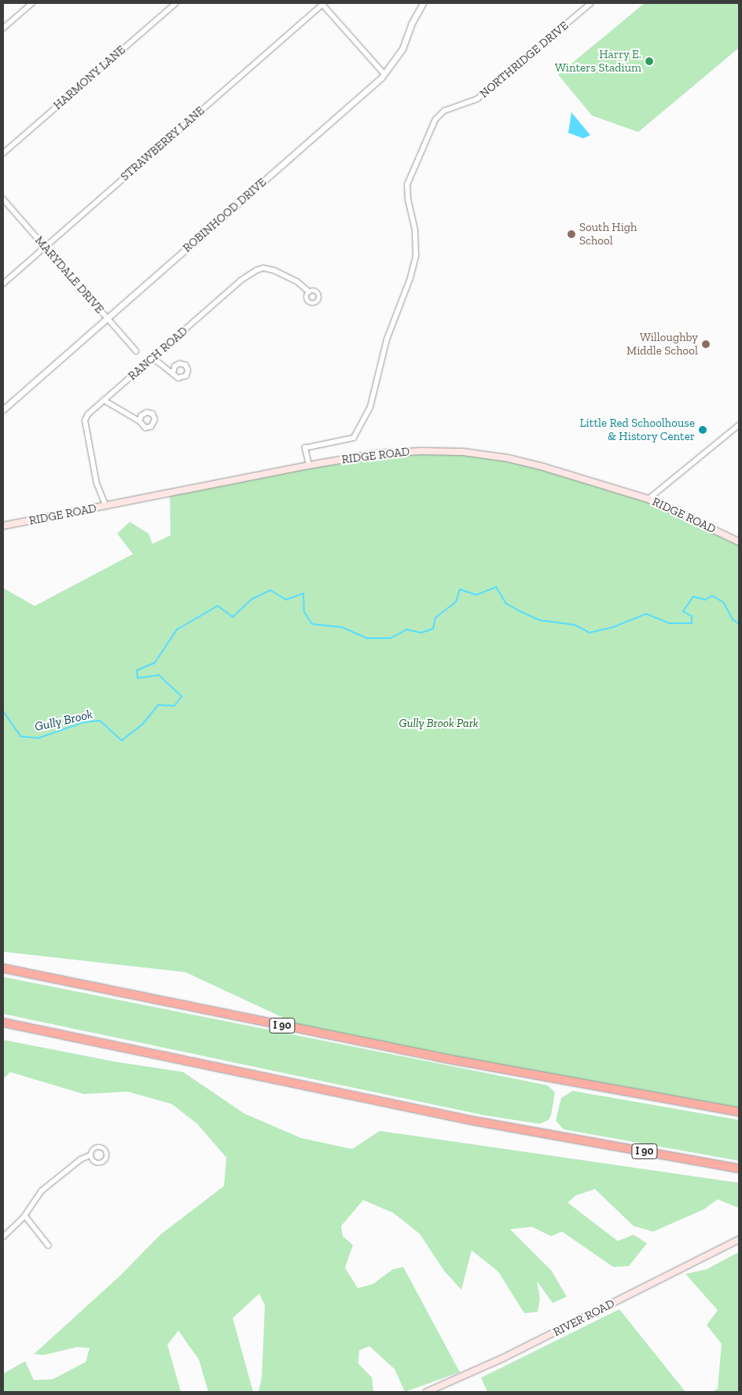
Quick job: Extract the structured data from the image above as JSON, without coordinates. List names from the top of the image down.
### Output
{
  "streets": {
    "highway": ["I 90"],
    "main road": ["RIDGE ROAD", "RIVER ROAD"],
    "street": [
      "NORTHRIDGE DRIVE",
      "HARMONY LANE",
      "STRAWBERRY LANE",
      "ROBINHOOD DRIVE",
      "MARYDALE DRIVE",
      "RANCH ROAD"
    ]
  },
  "crossings": [
    ["NORTHRIDGE DRIVE", "RIDGE ROAD"],
    ["STRAWBERRY LANE", "MARYDALE DRIVE"],
    ["ROBINHOOD DRIVE", "MARYDALE DRIVE"],
    ["RANCH ROAD", "RIDGE ROAD"]
  ],
  "water": ["Gully Brook"],
  "parks": ["Gully Brook Park"],
  "places": [
    "Harry E. Winters Stadium",
    "South High School",
    "Willoughby Middle School",
    "Little Red Schoolhouse & History Center"
  ]
}
